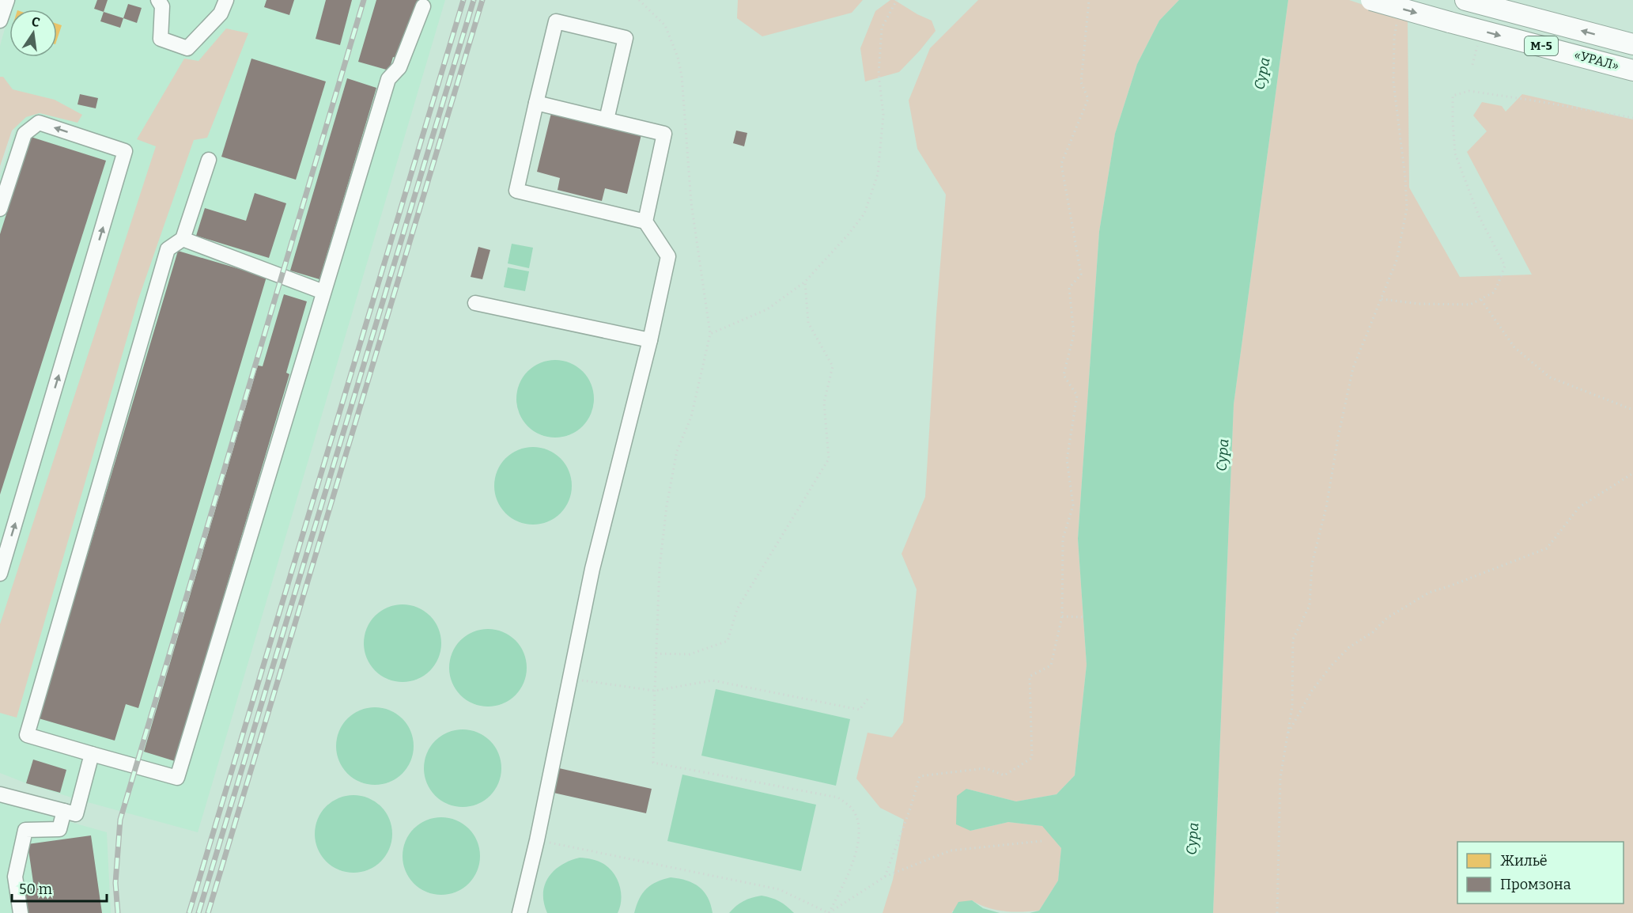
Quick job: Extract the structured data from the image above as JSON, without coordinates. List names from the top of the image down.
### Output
{
  "streets": {
    "highway": ["М-5", "«УРАЛ»"]
  },
  "water": ["Сура"],
  "legend": ["Жильё", "Промзона"],
  "scale_bar": "50 m",
  "north": "top"
}
